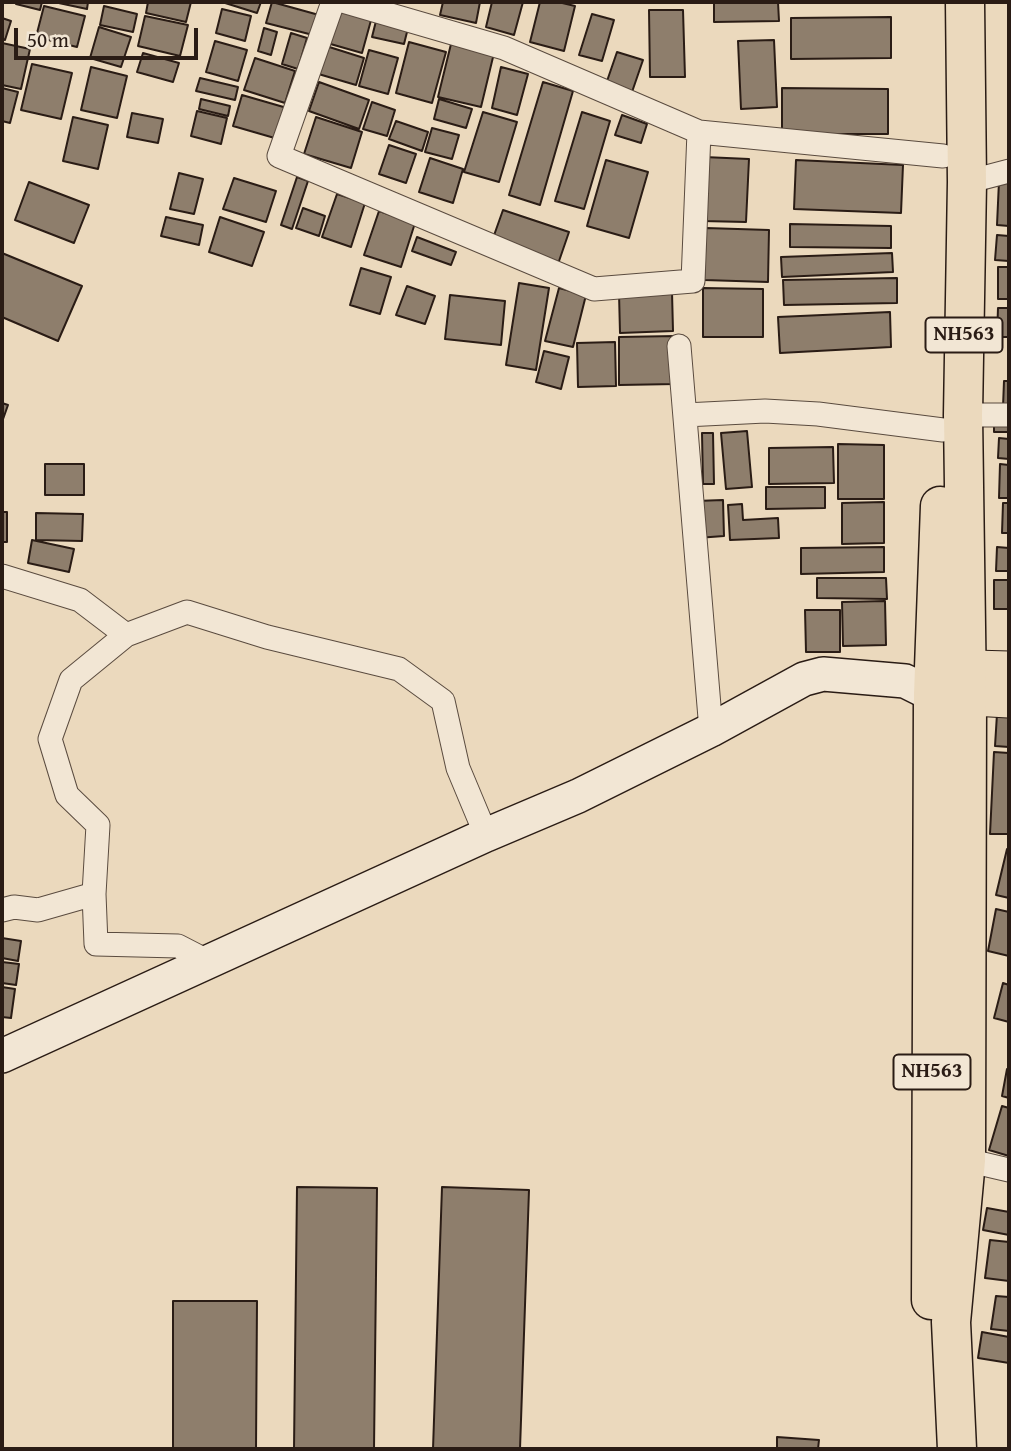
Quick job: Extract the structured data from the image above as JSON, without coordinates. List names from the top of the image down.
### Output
{
  "streets": {
    "highway": ["NH563"]
  },
  "scale_bar": "50 m"
}
